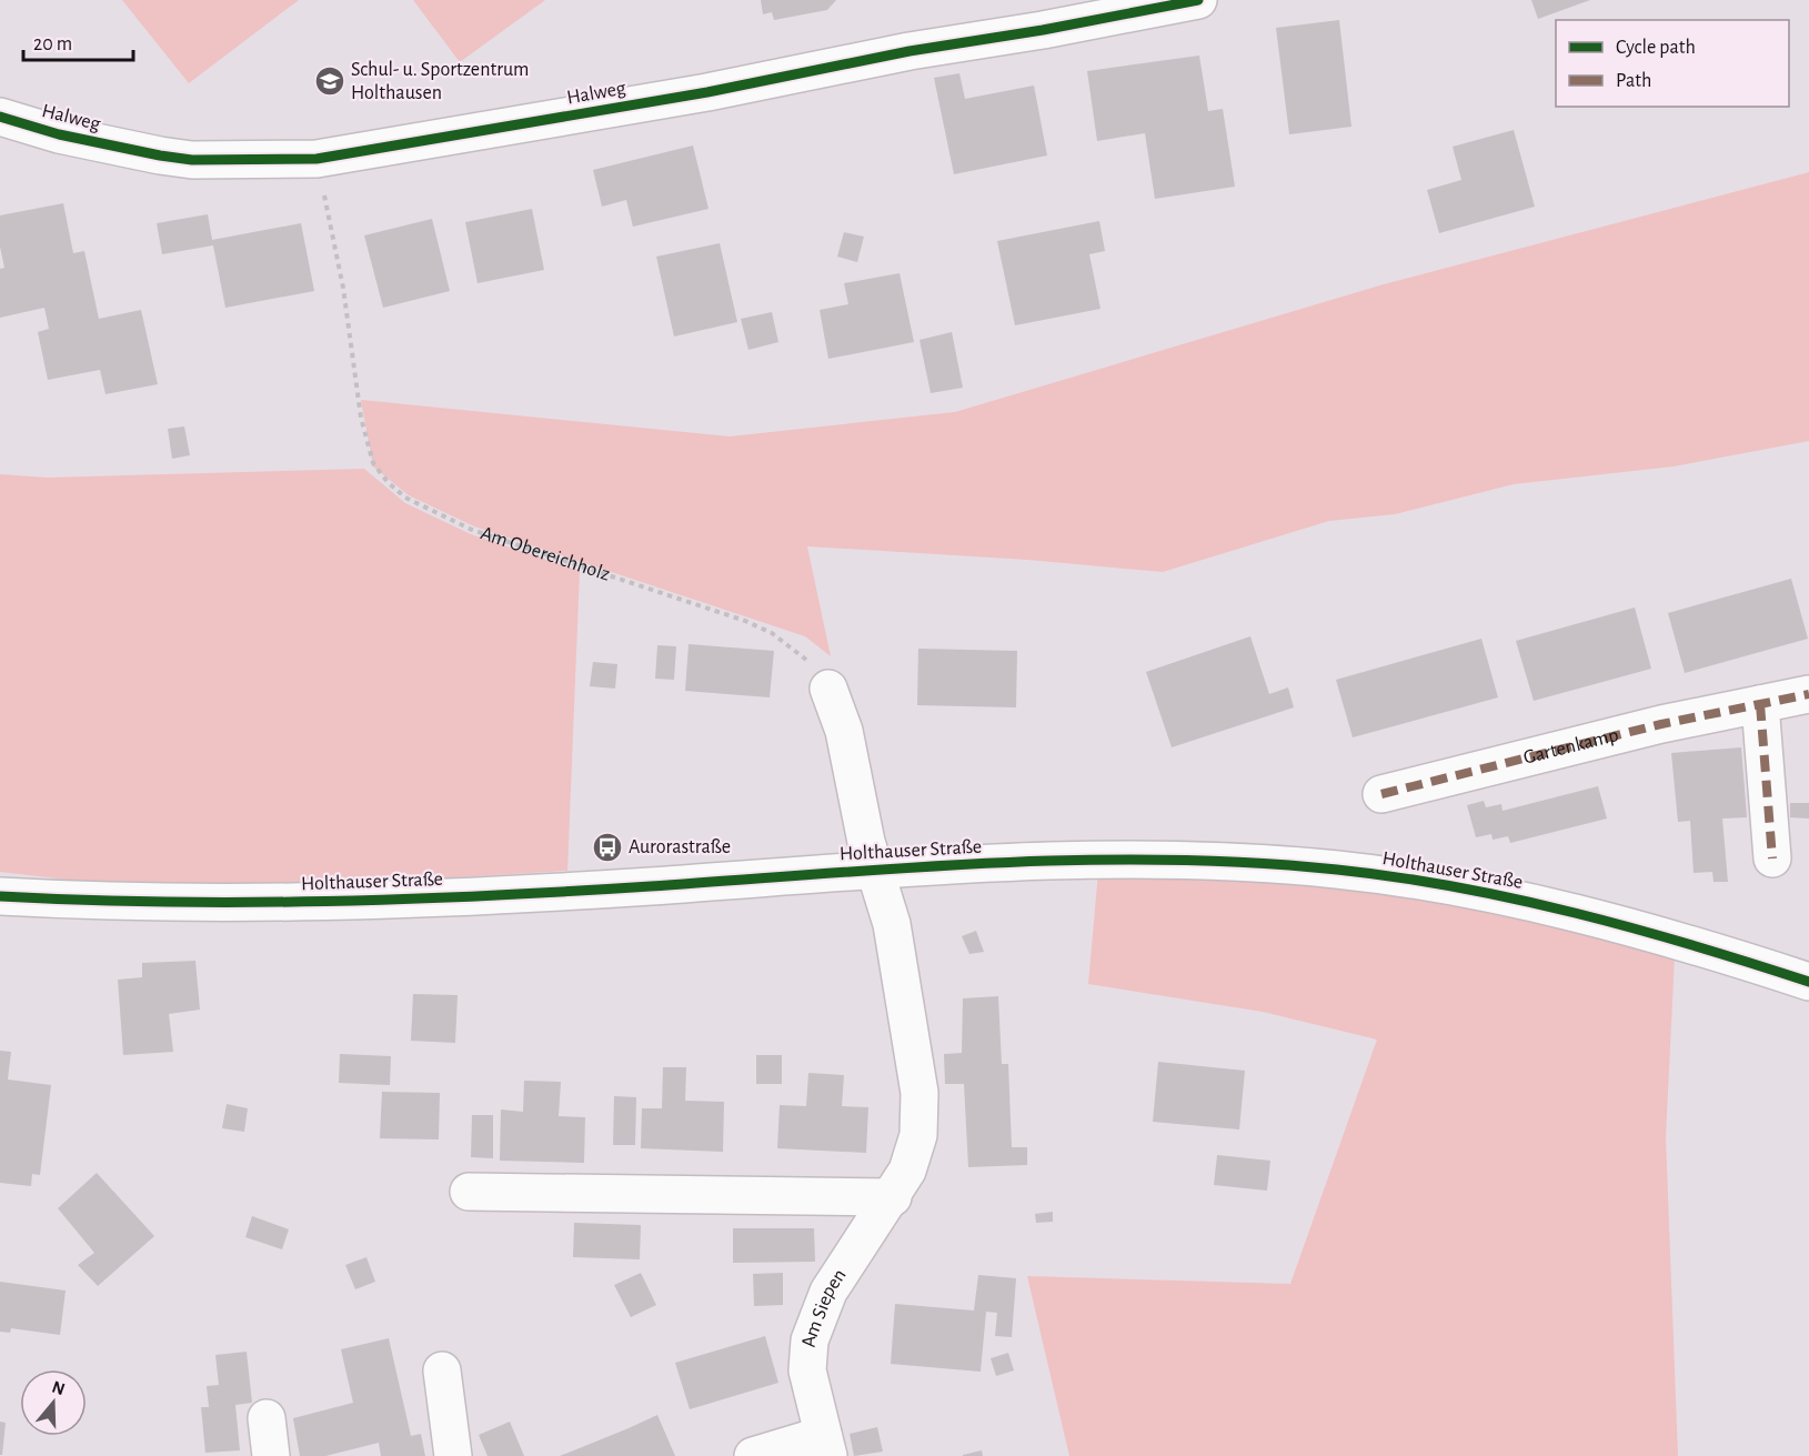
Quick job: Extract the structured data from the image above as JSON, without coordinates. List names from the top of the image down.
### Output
{
  "streets": {
    "street": [
      "Halweg",
      "Gartenkamp",
      "Holthauser Straße",
      "Am Siepen"
    ],
    "path": ["Am Obereichholz"]
  },
  "crossings": [
    ["Halweg", "Am Obereichholz"]
  ],
  "places": {
    "school or university": ["Schul- u. Sportzentrum Holthausen"],
    "bus stop": ["Aurorastraße"]
  },
  "legend": ["Cycle path", "Path"],
  "scale_bar": "20 m",
  "north": "top"
}
